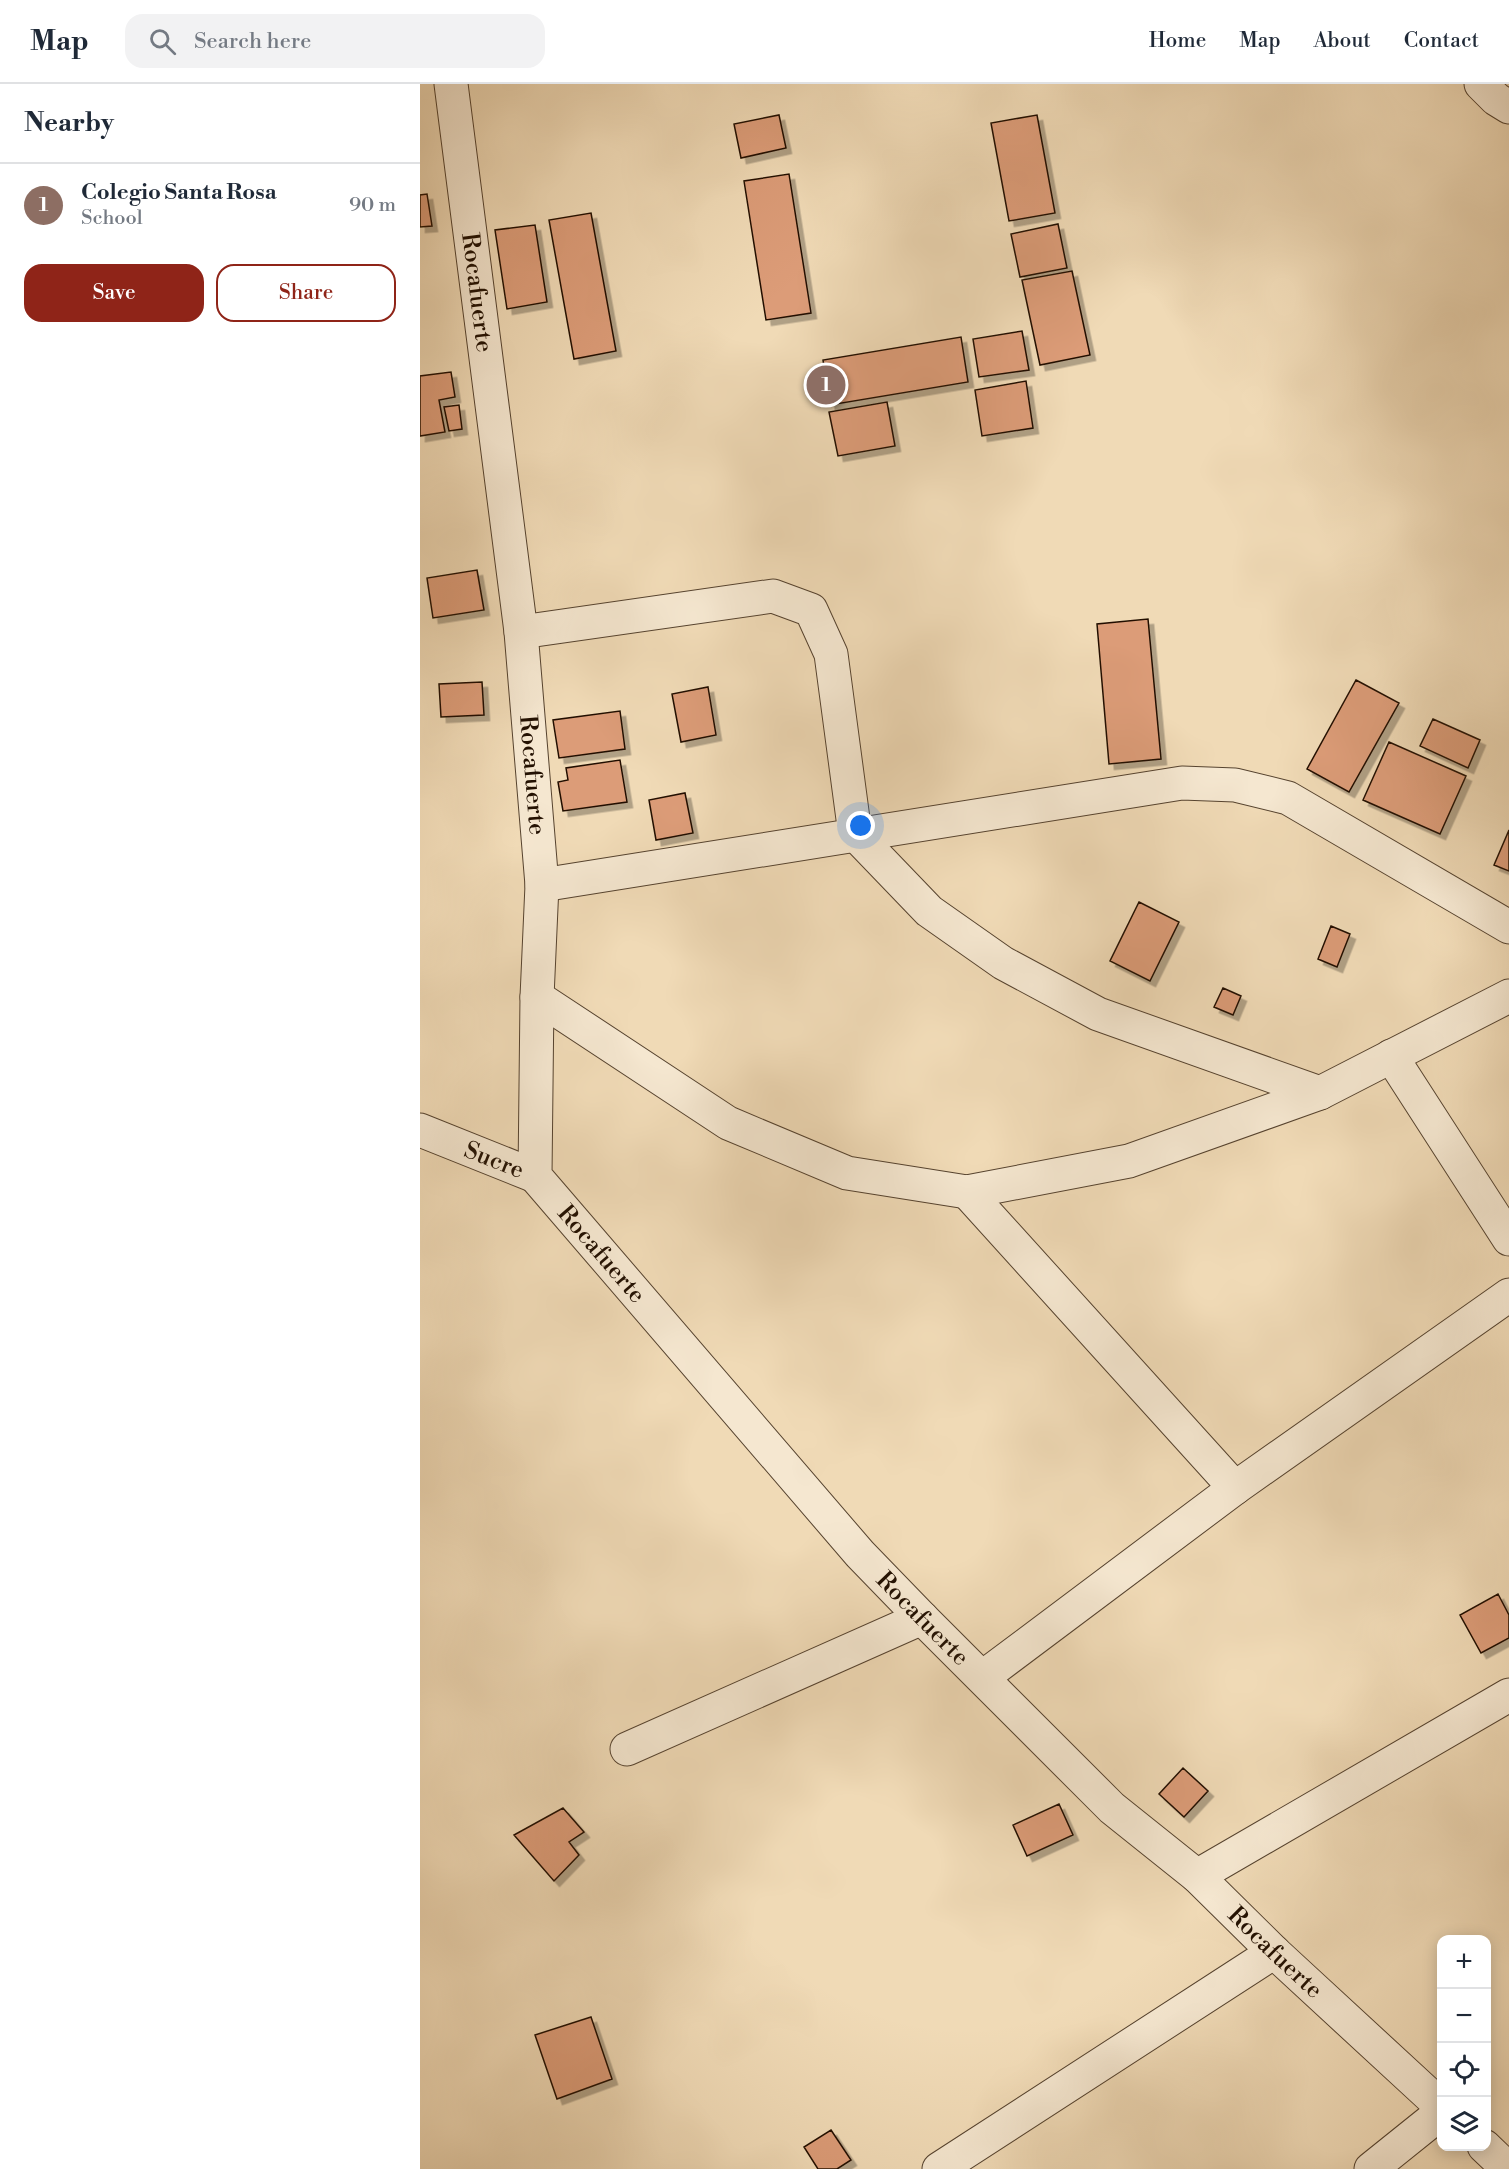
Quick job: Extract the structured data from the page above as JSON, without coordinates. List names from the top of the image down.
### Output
{
  "streets": {
    "street": ["Rocafuerte", "Sucre"]
  },
  "crossings": [
    ["Rocafuerte", "Sucre"]
  ],
  "page": {
    "header": "Map",
    "search": "Search here",
    "nav": [
      "Home",
      "Map",
      "About",
      "Contact"
    ],
    "heading": "Nearby",
    "list": [
      {
        "mark": "1",
        "name": "Colegio Santa Rosa",
        "note": "School",
        "value": "90 m"
      }
    ],
    "buttons": ["Save", "Share"],
    "pins": "1",
    "map_buttons": ["+", "−"]
  }
}
